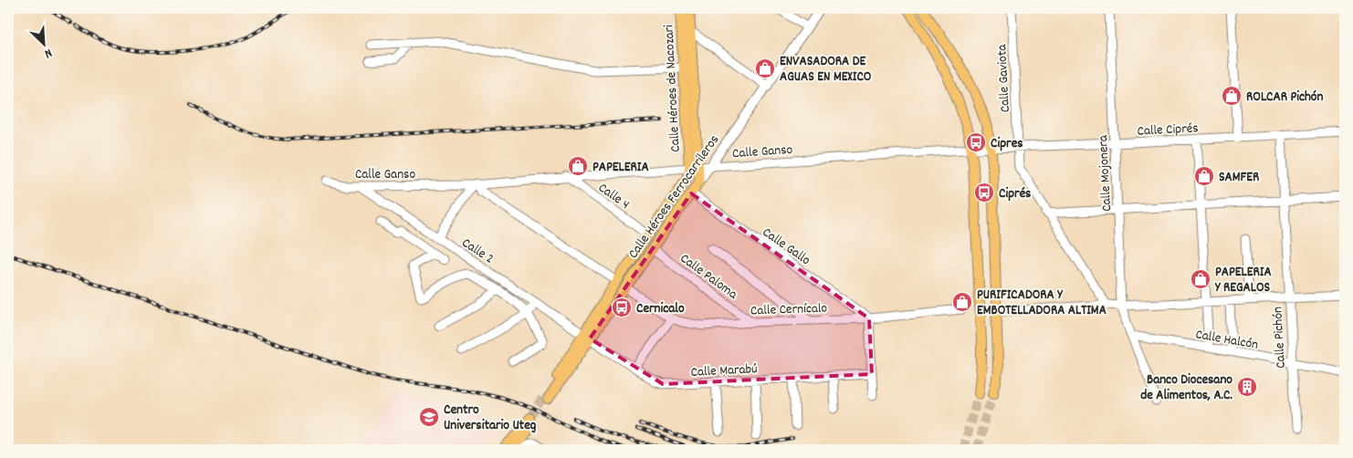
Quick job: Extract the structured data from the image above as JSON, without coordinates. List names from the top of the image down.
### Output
{
  "streets": {
    "main road": ["Calle Héroes de Nacozari", "Calle Héroes Ferrocarrileros"],
    "street": [
      "Calle Gaviota",
      "Calle Ciprés",
      "Calle Ganso",
      "Calle Mojonera",
      "Calle 4",
      "Calle Gallo",
      "Calle 2",
      "Calle Paloma",
      "Calle Cernícalo",
      "Calle Pichón",
      "Calle Halcón",
      "Calle Marabú"
    ]
  },
  "crossings": [
    ["Calle Gaviota", "Calle Ciprés"],
    ["Calle Héroes de Nacozari", "Calle Ganso"],
    ["Calle Héroes de Nacozari", "Calle Héroes Ferrocarrileros"],
    ["Calle Ciprés", "Calle Ganso"],
    ["Calle Ciprés", "Calle Mojonera"],
    ["Calle Ciprés", "Calle Pichón"],
    ["Calle Ganso", "Calle 4"],
    ["Calle Ganso", "Calle Héroes Ferrocarrileros"],
    ["Calle Ganso", "Calle 2"],
    ["Calle Mojonera", "Calle Halcón"],
    ["Calle 4", "Calle Héroes Ferrocarrileros"],
    ["Calle Héroes Ferrocarrileros", "Calle Gallo"],
    ["Calle Héroes Ferrocarrileros", "Calle 2"],
    ["Calle Héroes Ferrocarrileros", "Calle Paloma"],
    ["Calle Héroes Ferrocarrileros", "Calle Cernícalo"],
    ["Calle Héroes Ferrocarrileros", "Calle Marabú"],
    ["Calle Gallo", "Calle Cernícalo"],
    ["Calle 2", "Calle Marabú"],
    ["Calle Paloma", "Calle Cernícalo"],
    ["Calle Pichón", "Calle Halcón"]
  ],
  "places": {
    "shop": [
      "ENVASADORA DE AGUAS EN MEXICO",
      "ROLCAR Pichón",
      "PAPELERIA",
      "SAMFER",
      "PAPELERIA Y REGALOS",
      "PURIFICADORA Y EMBOTELLADORA ALTIMA"
    ],
    "bus stop": ["Cipres", "Ciprés", "Cernicalo"],
    "building": ["Banco Diocesano de Alimentos, A.C."],
    "school or university": ["Centro Universitario Uteg"]
  },
  "north": "bottom right"
}
